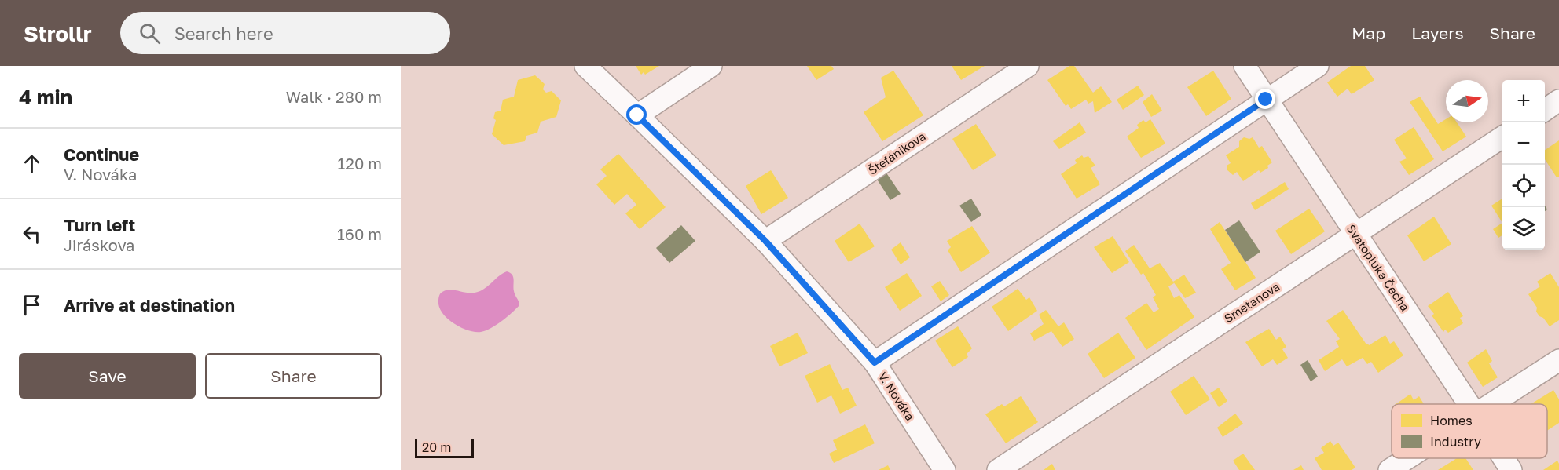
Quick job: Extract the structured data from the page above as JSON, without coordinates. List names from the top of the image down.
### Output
{
  "streets": {
    "street": [
      "Štefánikova",
      "Svatopluka Čecha",
      "Smetanova",
      "V. Nováka"
    ]
  },
  "crossings": [
    ["Štefánikova", "V. Nováka"],
    ["Svatopluka Čecha", "Smetanova"]
  ],
  "legend": ["Homes", "Industry"],
  "scale_bar": "20 m",
  "north": "right",
  "page": {
    "header": "Strollr",
    "search": "Search here",
    "nav": ["Map", "Layers", "Share"],
    "heading": ["4 min", "Walk · 280 m"],
    "map_buttons": ["+", "−"],
    "list": [
      ["Continue", "V. Nováka", "120 m"],
      ["Turn left", "Jiráskova", "160 m"],
      "Arrive at destination"
    ],
    "buttons": ["Save", "Share"],
    "scale": "20 m"
  }
}
